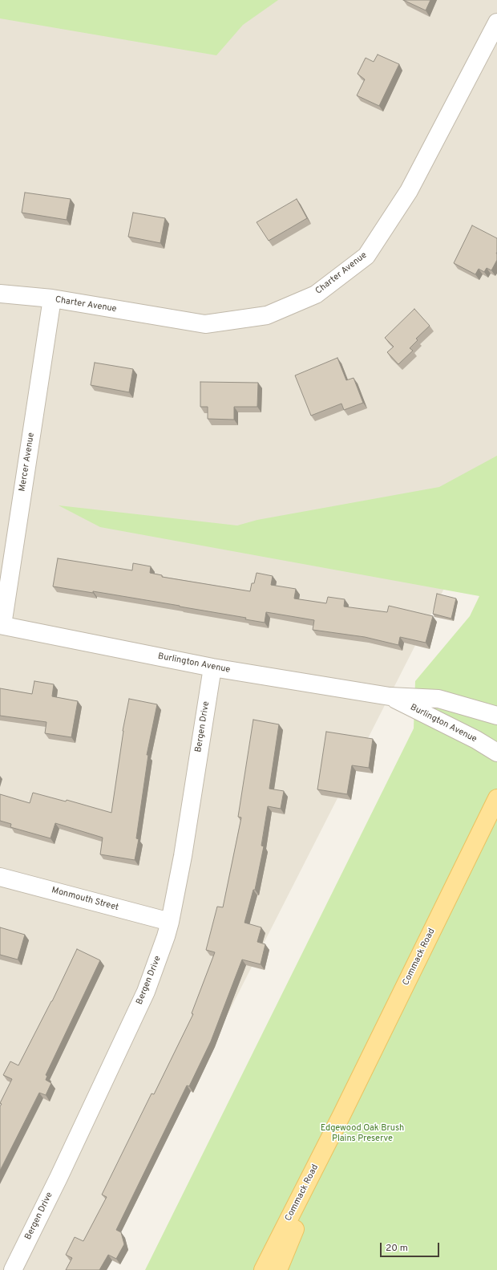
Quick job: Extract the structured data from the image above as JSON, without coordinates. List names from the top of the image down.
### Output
{
  "streets": {
    "main road": ["Commack Road"],
    "street": [
      "Charter Avenue",
      "Mercer Avenue",
      "Burlington Avenue",
      "Bergen Drive",
      "Monmouth Street"
    ]
  },
  "crossings": [
    ["Charter Avenue", "Mercer Avenue"],
    ["Mercer Avenue", "Burlington Avenue"],
    ["Burlington Avenue", "Bergen Drive"],
    ["Bergen Drive", "Monmouth Street"]
  ],
  "parks": ["Edgewood Oak Brush Plains Preserve"],
  "scale_bar": "20 m"
}
